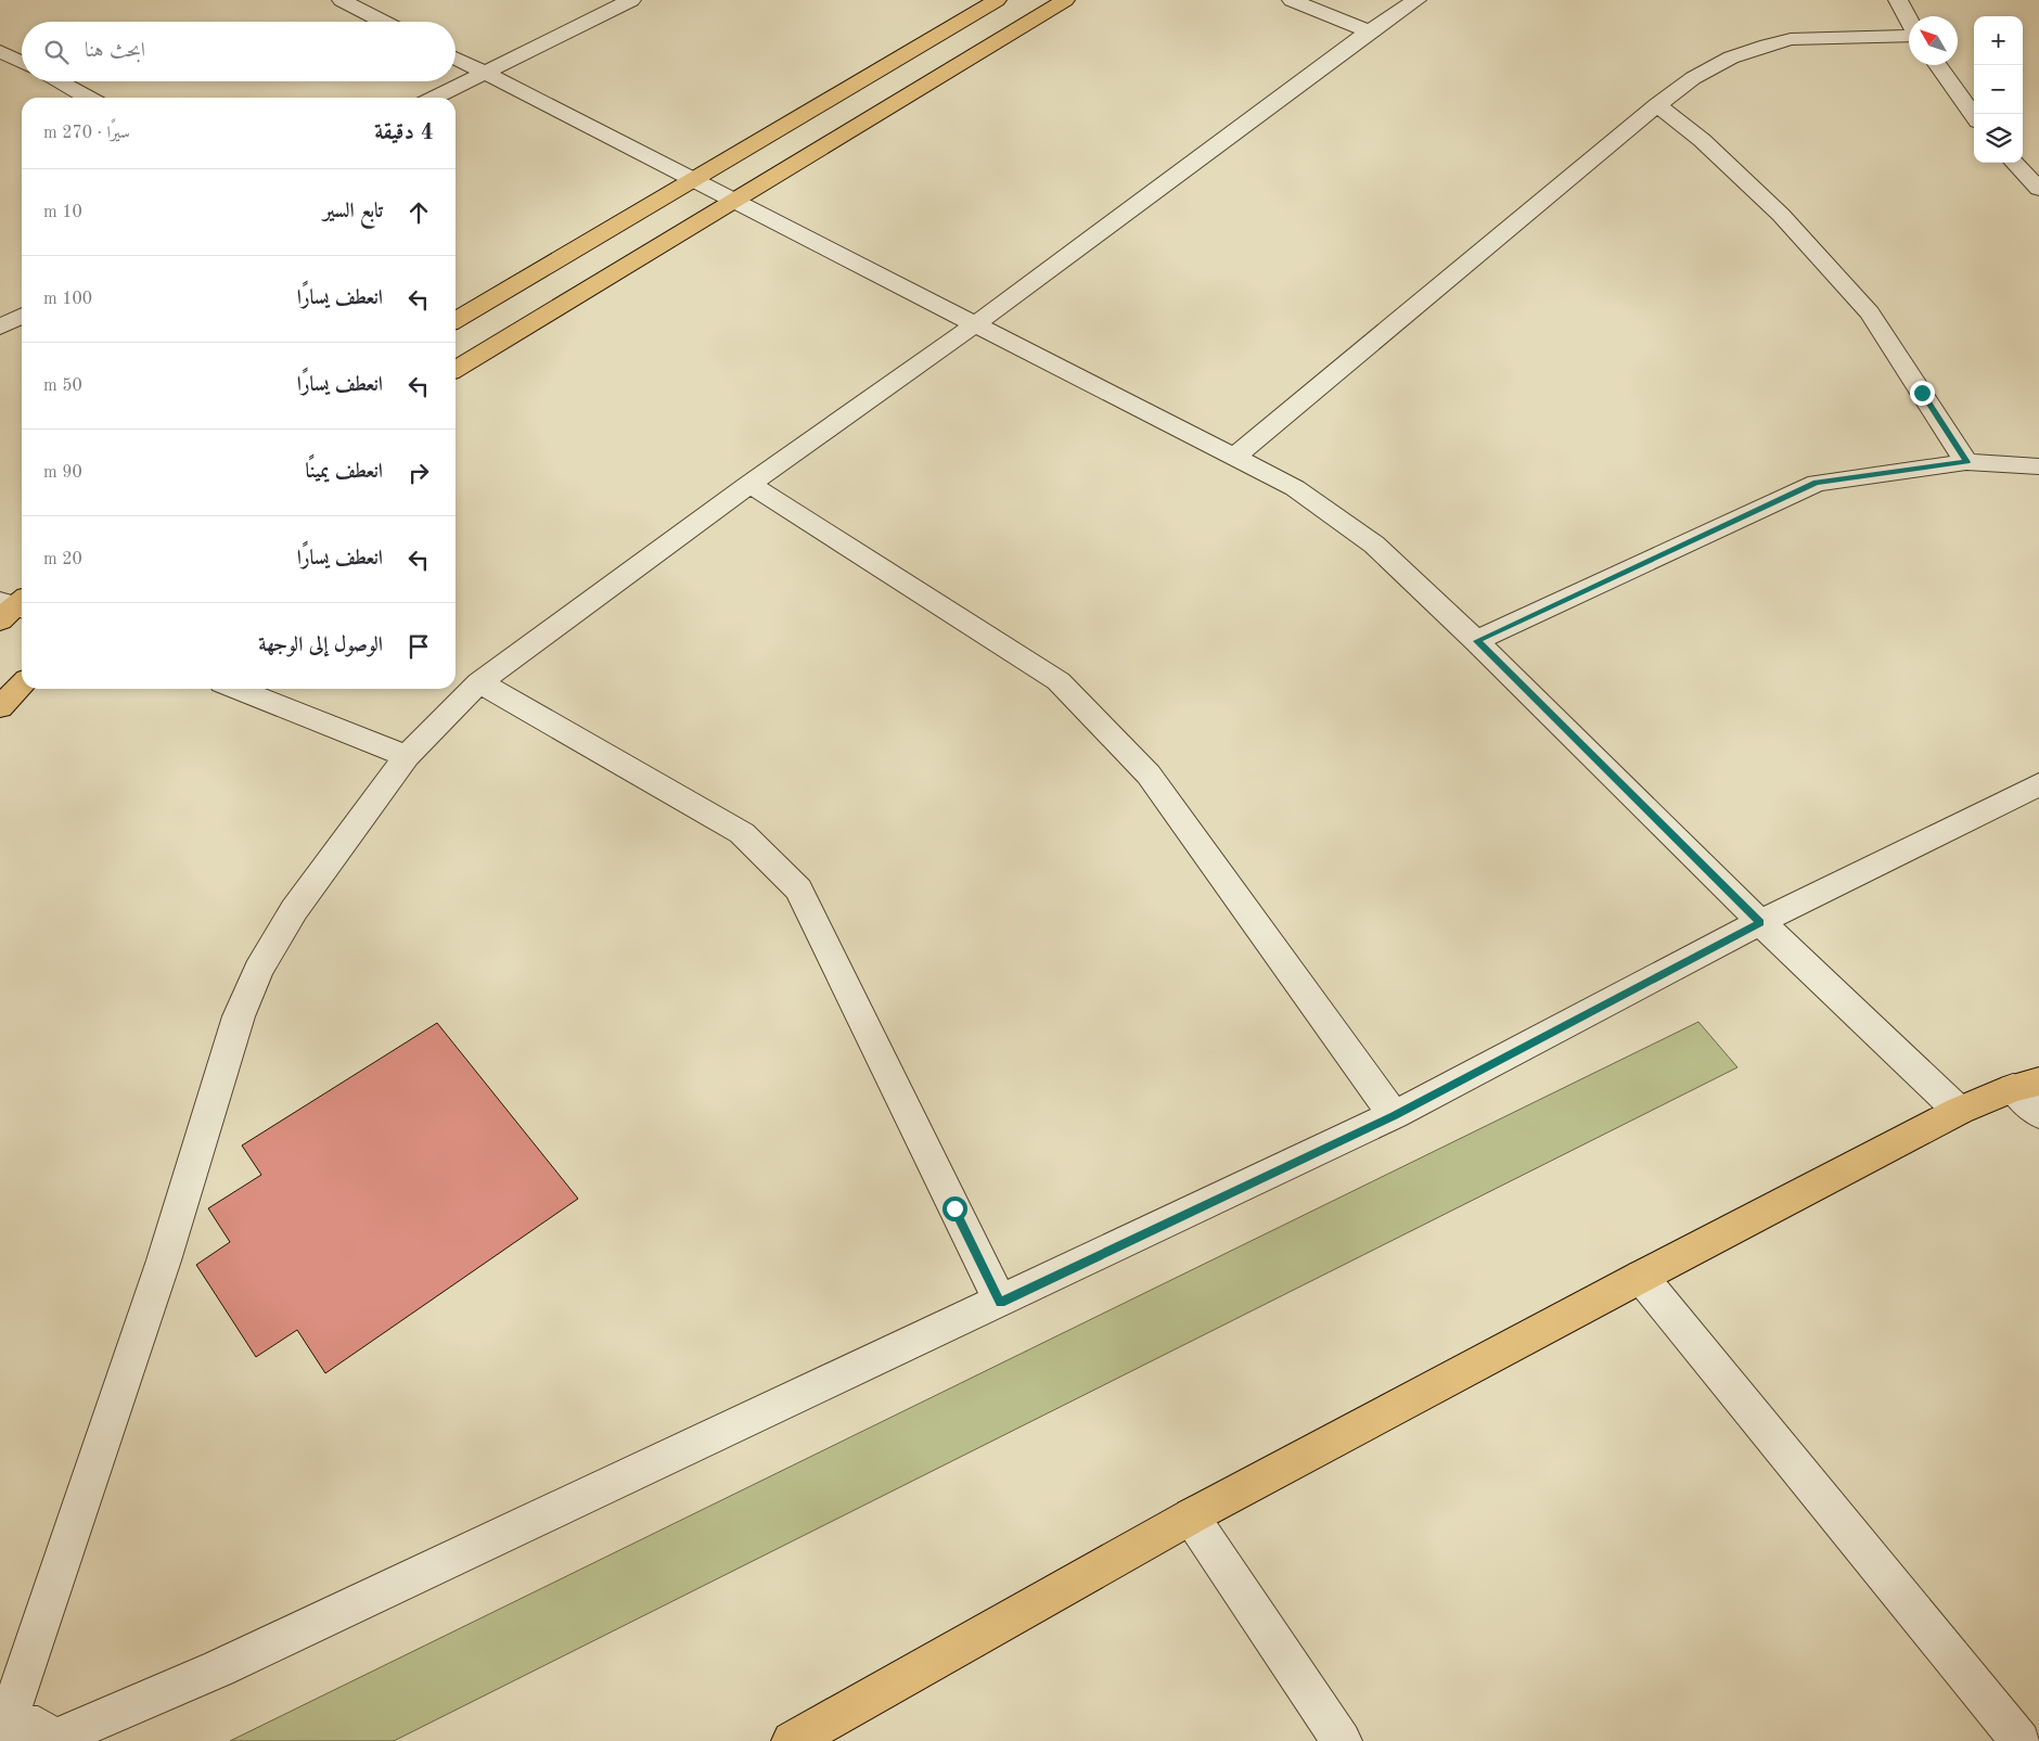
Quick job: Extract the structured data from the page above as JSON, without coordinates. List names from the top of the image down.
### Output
{
  "north": "top left",
  "page": {
    "map_buttons": ["+", "−"],
    "search": "ابحث هنا",
    "heading": ["4 دقيقة", "سيرًا · 270 m"],
    "list": [
      ["تابع السير", "10 m"],
      ["انعطف يسارًا", "100 m"],
      ["انعطف يسارًا", "50 m"],
      ["انعطف يمينًا", "90 m"],
      ["انعطف يسارًا", "20 m"],
      "الوصول إلى الوجهة"
    ]
  }
}
